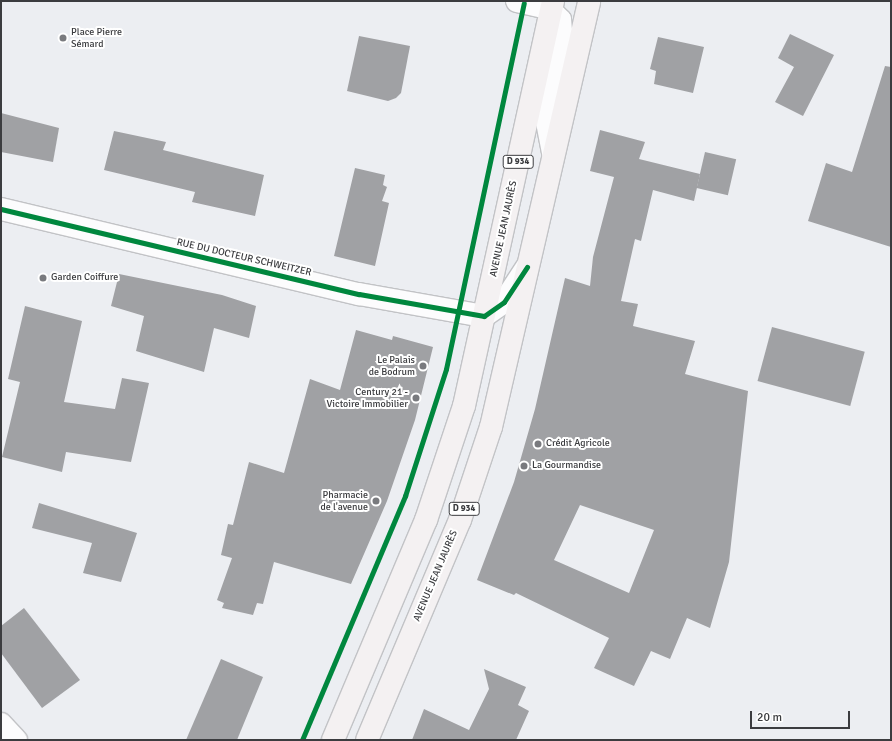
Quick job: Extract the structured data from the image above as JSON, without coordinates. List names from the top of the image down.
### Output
{
  "streets": {
    "main road": ["D 934", "AVENUE JEAN JAURÈS"],
    "street": ["RUE DU DOCTEUR SCHWEITZER"]
  },
  "crossings": [
    ["AVENUE JEAN JAURÈS", "RUE DU DOCTEUR SCHWEITZER"]
  ],
  "places": [
    "Place Pierre Sémard",
    "Garden Coiffure",
    "Le Palais de Bodrum",
    "Century 21 - Victoire Immobilier",
    "Crédit Agricole",
    "La Gourmandise",
    "Pharmacie de l'avenue"
  ],
  "scale_bar": "20 m"
}
